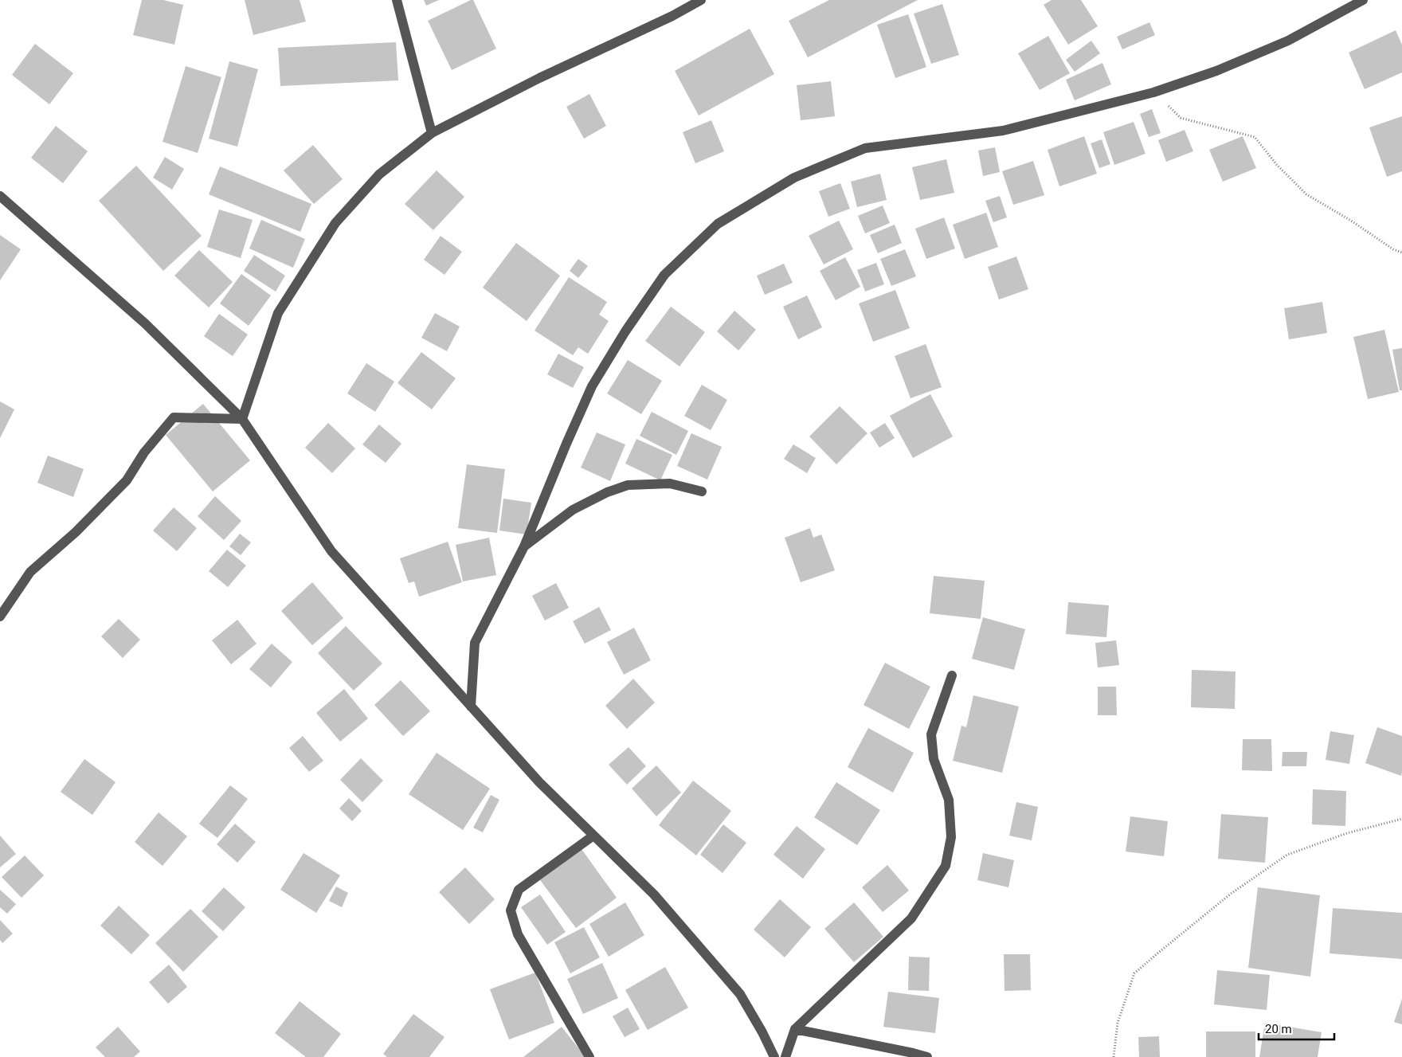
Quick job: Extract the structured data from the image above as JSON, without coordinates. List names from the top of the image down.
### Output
{
  "scale_bar": "20 m"
}
